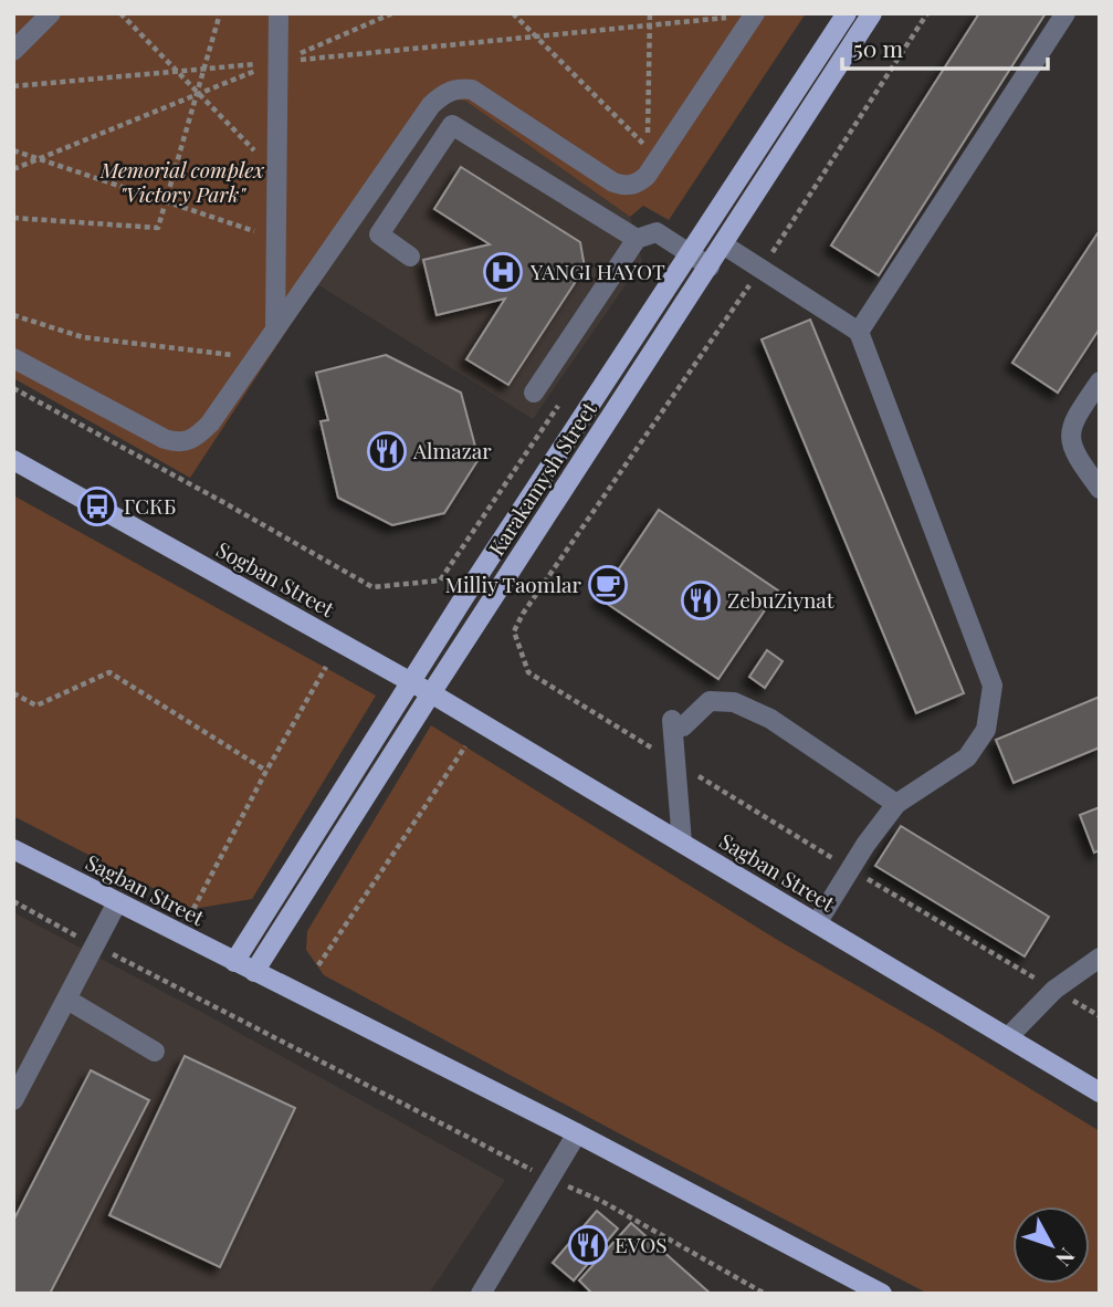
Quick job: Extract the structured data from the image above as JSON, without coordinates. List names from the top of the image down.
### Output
{
  "streets": {
    "main road": ["Karakamysh Street", "Sogban Street", "Sagban Street"]
  },
  "crossings": [
    ["Karakamysh Street", "Sogban Street"],
    ["Karakamysh Street", "Sagban Street"],
    ["Sogban Street", "Sagban Street"]
  ],
  "parks": ["Memorial complex \"Victory Park\""],
  "places": {
    "hospital": ["YANGI HAYOT"],
    "restaurant": ["Almazar", "ZebuZiynat", "EVOS"],
    "bus stop": ["ГСКБ"],
    "cafe": ["Milliy Taomlar"]
  },
  "scale_bar": "50 m",
  "north": "bottom right"
}
